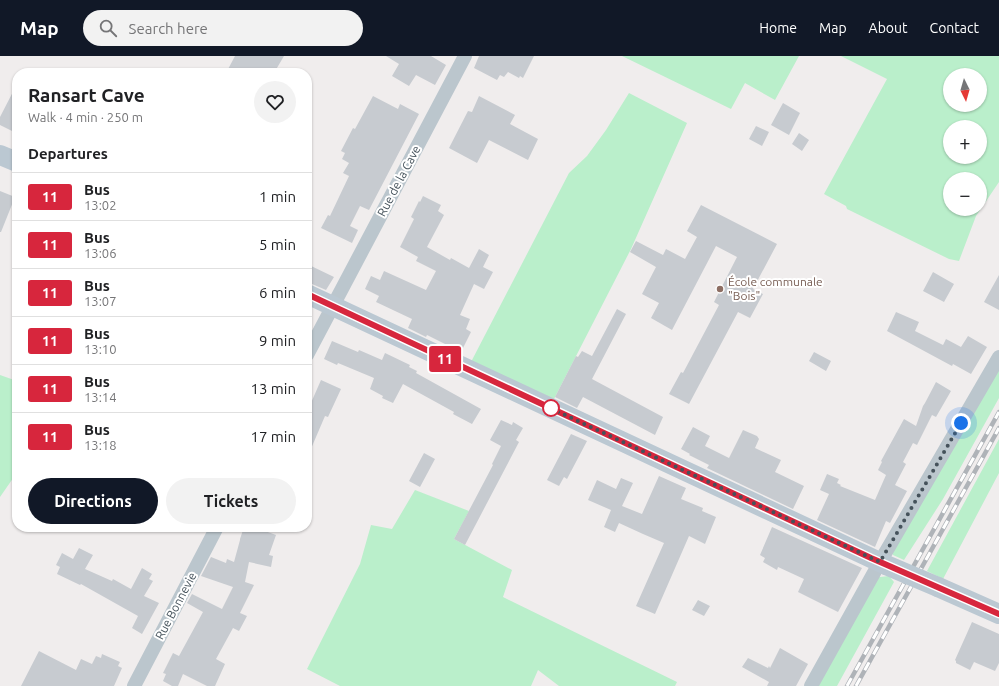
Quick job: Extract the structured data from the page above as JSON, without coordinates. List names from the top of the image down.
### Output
{
  "streets": {
    "street": ["Rue de la Cave", "Rue Bonnevie"]
  },
  "places": ["École communale \"Bois\""],
  "lines": ["bus line 11"],
  "north": "bottom",
  "page": {
    "header": "Map",
    "search": "Search here",
    "nav": [
      "Home",
      "Map",
      "About",
      "Contact"
    ],
    "on_map": "11",
    "map_buttons": ["+", "−"],
    "heading": [
      ["Ransart Cave", "Walk · 4 min · 250 m"],
      "Departures"
    ],
    "list": [
      {
        "mark": "11",
        "name": "Bus",
        "note": "13:02",
        "value": "1 min"
      },
      {
        "mark": "11",
        "name": "Bus",
        "note": "13:06",
        "value": "5 min"
      },
      {
        "mark": "11",
        "name": "Bus",
        "note": "13:07",
        "value": "6 min"
      },
      {
        "mark": "11",
        "name": "Bus",
        "note": "13:10",
        "value": "9 min"
      },
      {
        "mark": "11",
        "name": "Bus",
        "note": "13:14",
        "value": "13 min"
      },
      {
        "mark": "11",
        "name": "Bus",
        "note": "13:18",
        "value": "17 min"
      }
    ],
    "buttons": ["Directions", "Tickets"]
  }
}
